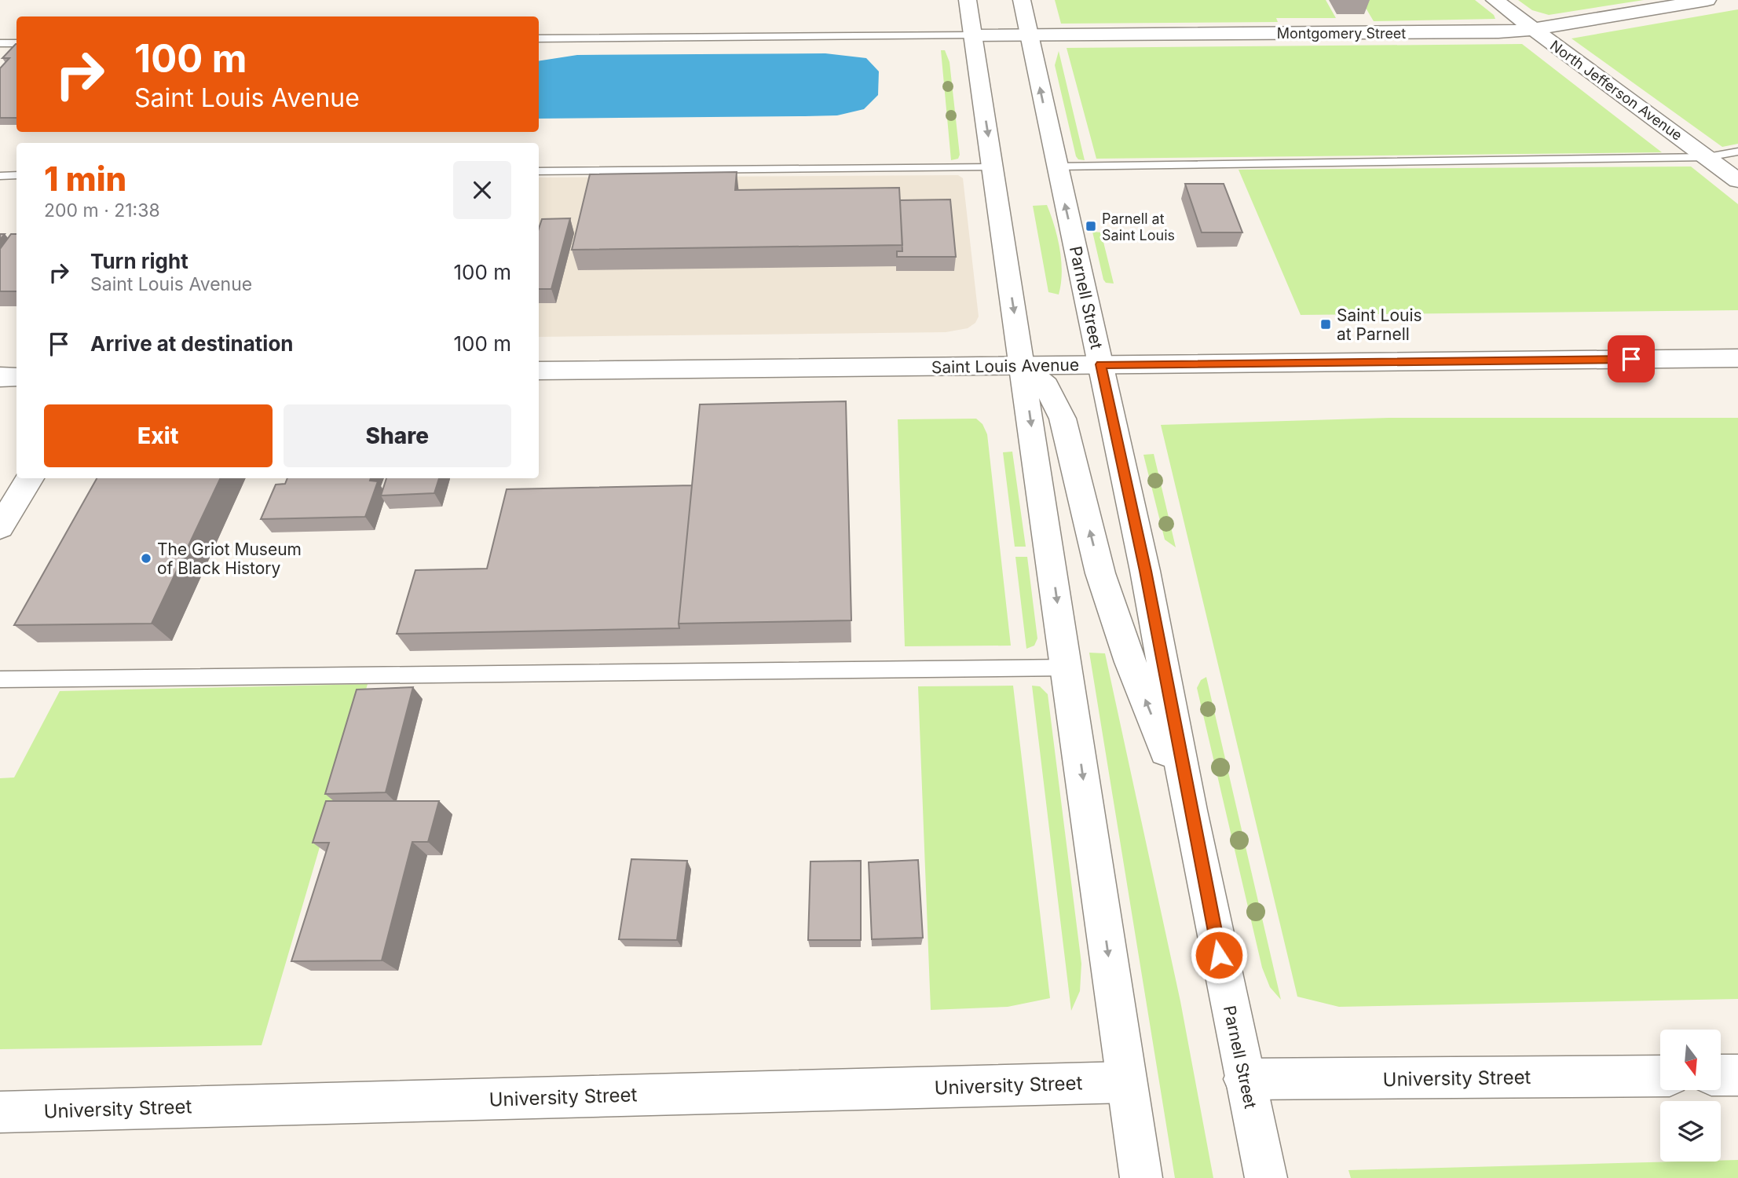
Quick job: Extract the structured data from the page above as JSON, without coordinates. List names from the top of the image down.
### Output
{
  "streets": {
    "street": [
      "Montgomery Street",
      "North Jefferson Avenue",
      "Parnell Street",
      "Saint Louis Avenue",
      "University Street"
    ]
  },
  "crossings": [
    ["Montgomery Street", "North Jefferson Avenue"],
    ["Montgomery Street", "Parnell Street"],
    ["Parnell Street", "Saint Louis Avenue"],
    ["Parnell Street", "University Street"]
  ],
  "places": {
    "transit": ["Parnell at Saint Louis", "Saint Louis at Parnell"],
    "other": ["The Griot Museum of Black History"]
  },
  "north": "bottom",
  "page": {
    "turn": ["100 m", "Saint Louis Avenue"],
    "heading": ["1 min", "200 m · 21:38"],
    "list": [
      {
        "name": "Turn right",
        "note": "Saint Louis Avenue",
        "value": "100 m"
      },
      {
        "name": "Arrive at destination",
        "value": "100 m"
      }
    ],
    "buttons": ["Exit", "Share"]
  }
}
